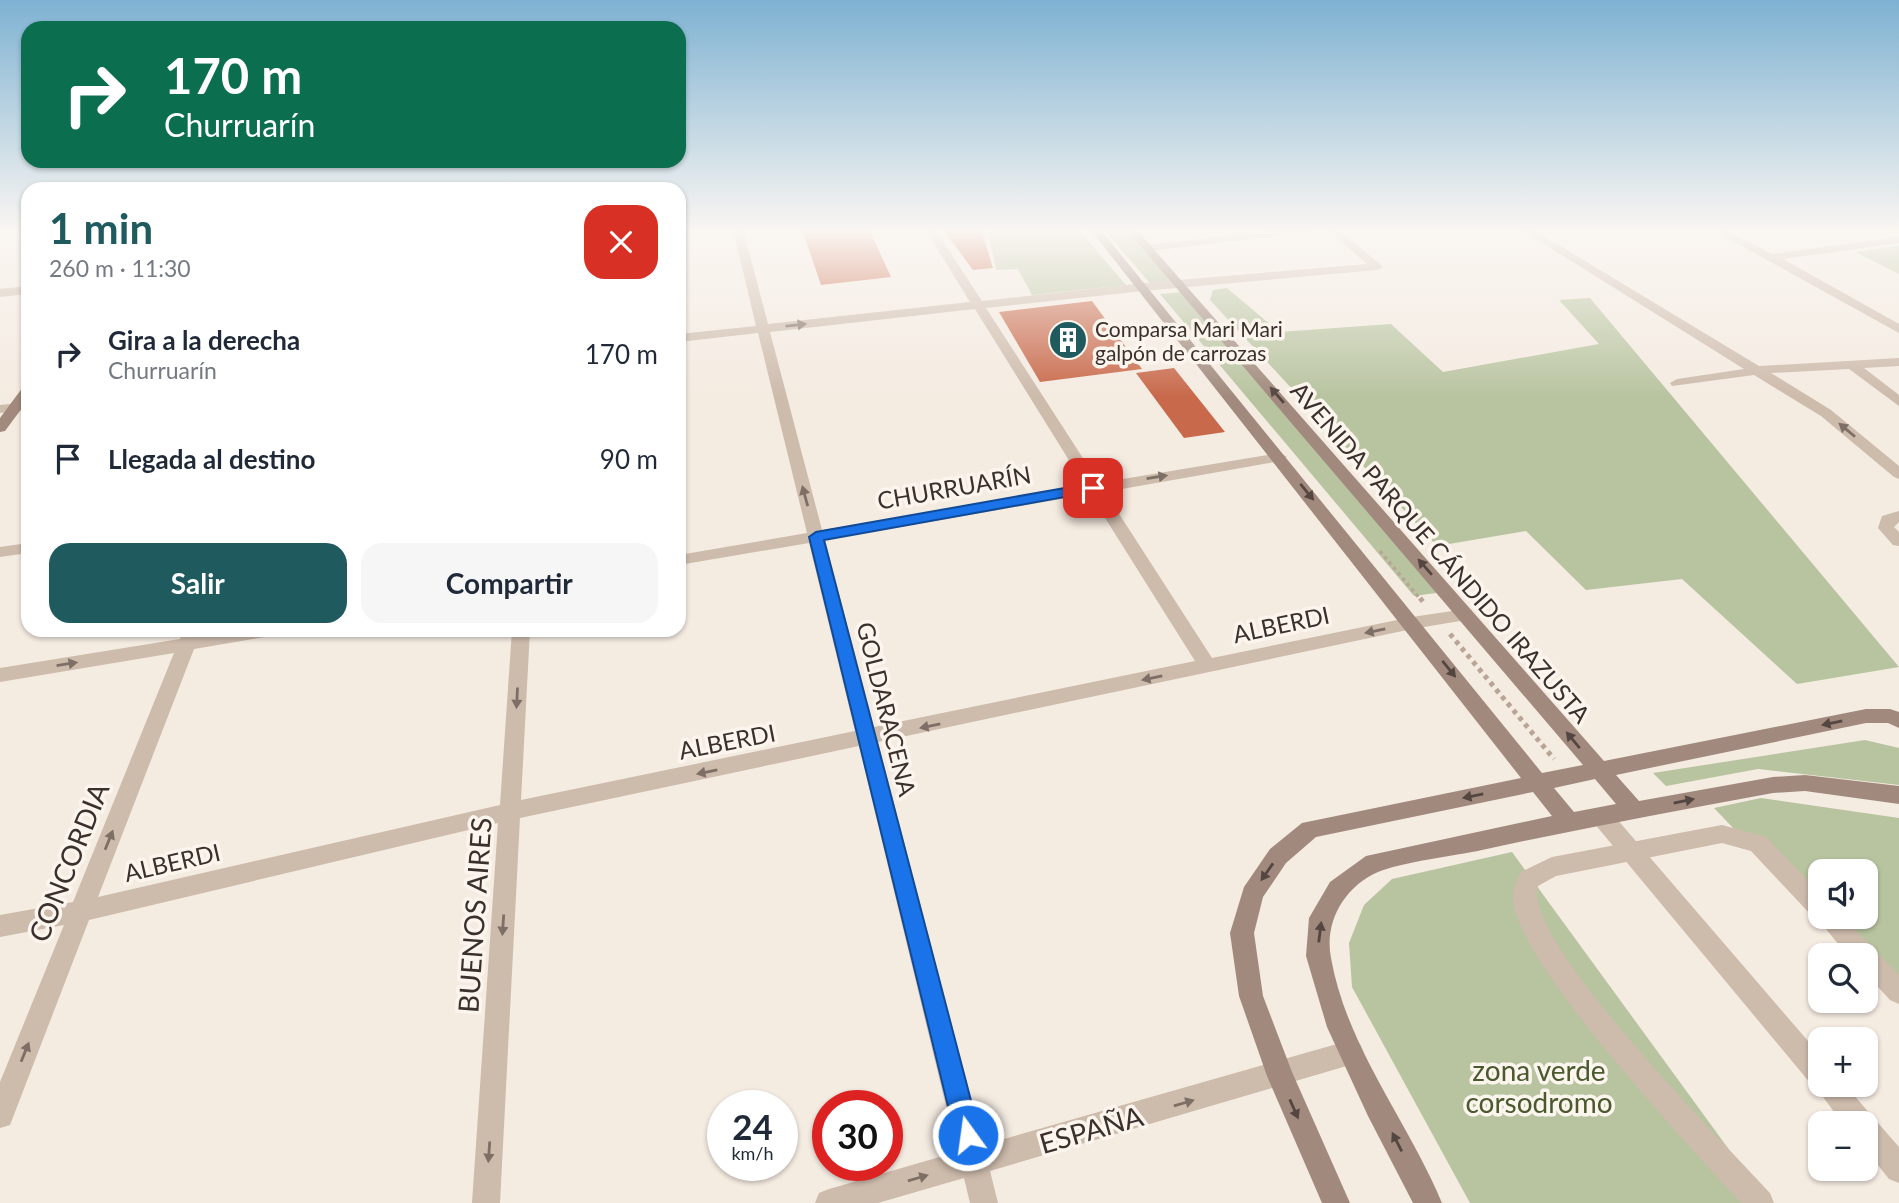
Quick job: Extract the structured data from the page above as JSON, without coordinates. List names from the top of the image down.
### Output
{
  "streets": {
    "main road": ["AVENIDA PARQUE CÁNDIDO IRAZUSTA"],
    "street": [
      "CHURRUARÍN",
      "ALBERDI",
      "GOLDARACENA",
      "CONCORDIA",
      "BUENOS AIRES",
      "ESPAÑA"
    ]
  },
  "crossings": [
    ["CHURRUARÍN", "GOLDARACENA"],
    ["AVENIDA PARQUE CÁNDIDO IRAZUSTA", "ALBERDI"],
    ["ALBERDI", "GOLDARACENA"],
    ["ALBERDI", "CONCORDIA"],
    ["ALBERDI", "BUENOS AIRES"],
    ["GOLDARACENA", "ESPAÑA"]
  ],
  "one_way": [
    "ALBERDI",
    "CONCORDIA",
    "BUENOS AIRES",
    "ESPAÑA"
  ],
  "parks": ["zona verde corsodromo"],
  "places": {
    "building": ["Comparsa Mari Mari galpón de carrozas"]
  },
  "page": {
    "turn": ["170 m", "Churruarín"],
    "heading": ["1 min", "260 m · 11:30"],
    "list": [
      {
        "name": "Gira a la derecha",
        "note": "Churruarín",
        "value": "170 m"
      },
      {
        "name": "Llegada al destino",
        "value": "90 m"
      }
    ],
    "buttons": ["Salir", "Compartir"],
    "map_buttons": ["+", "−"],
    "speed": "24 km/h",
    "limit": "30"
  }
}
